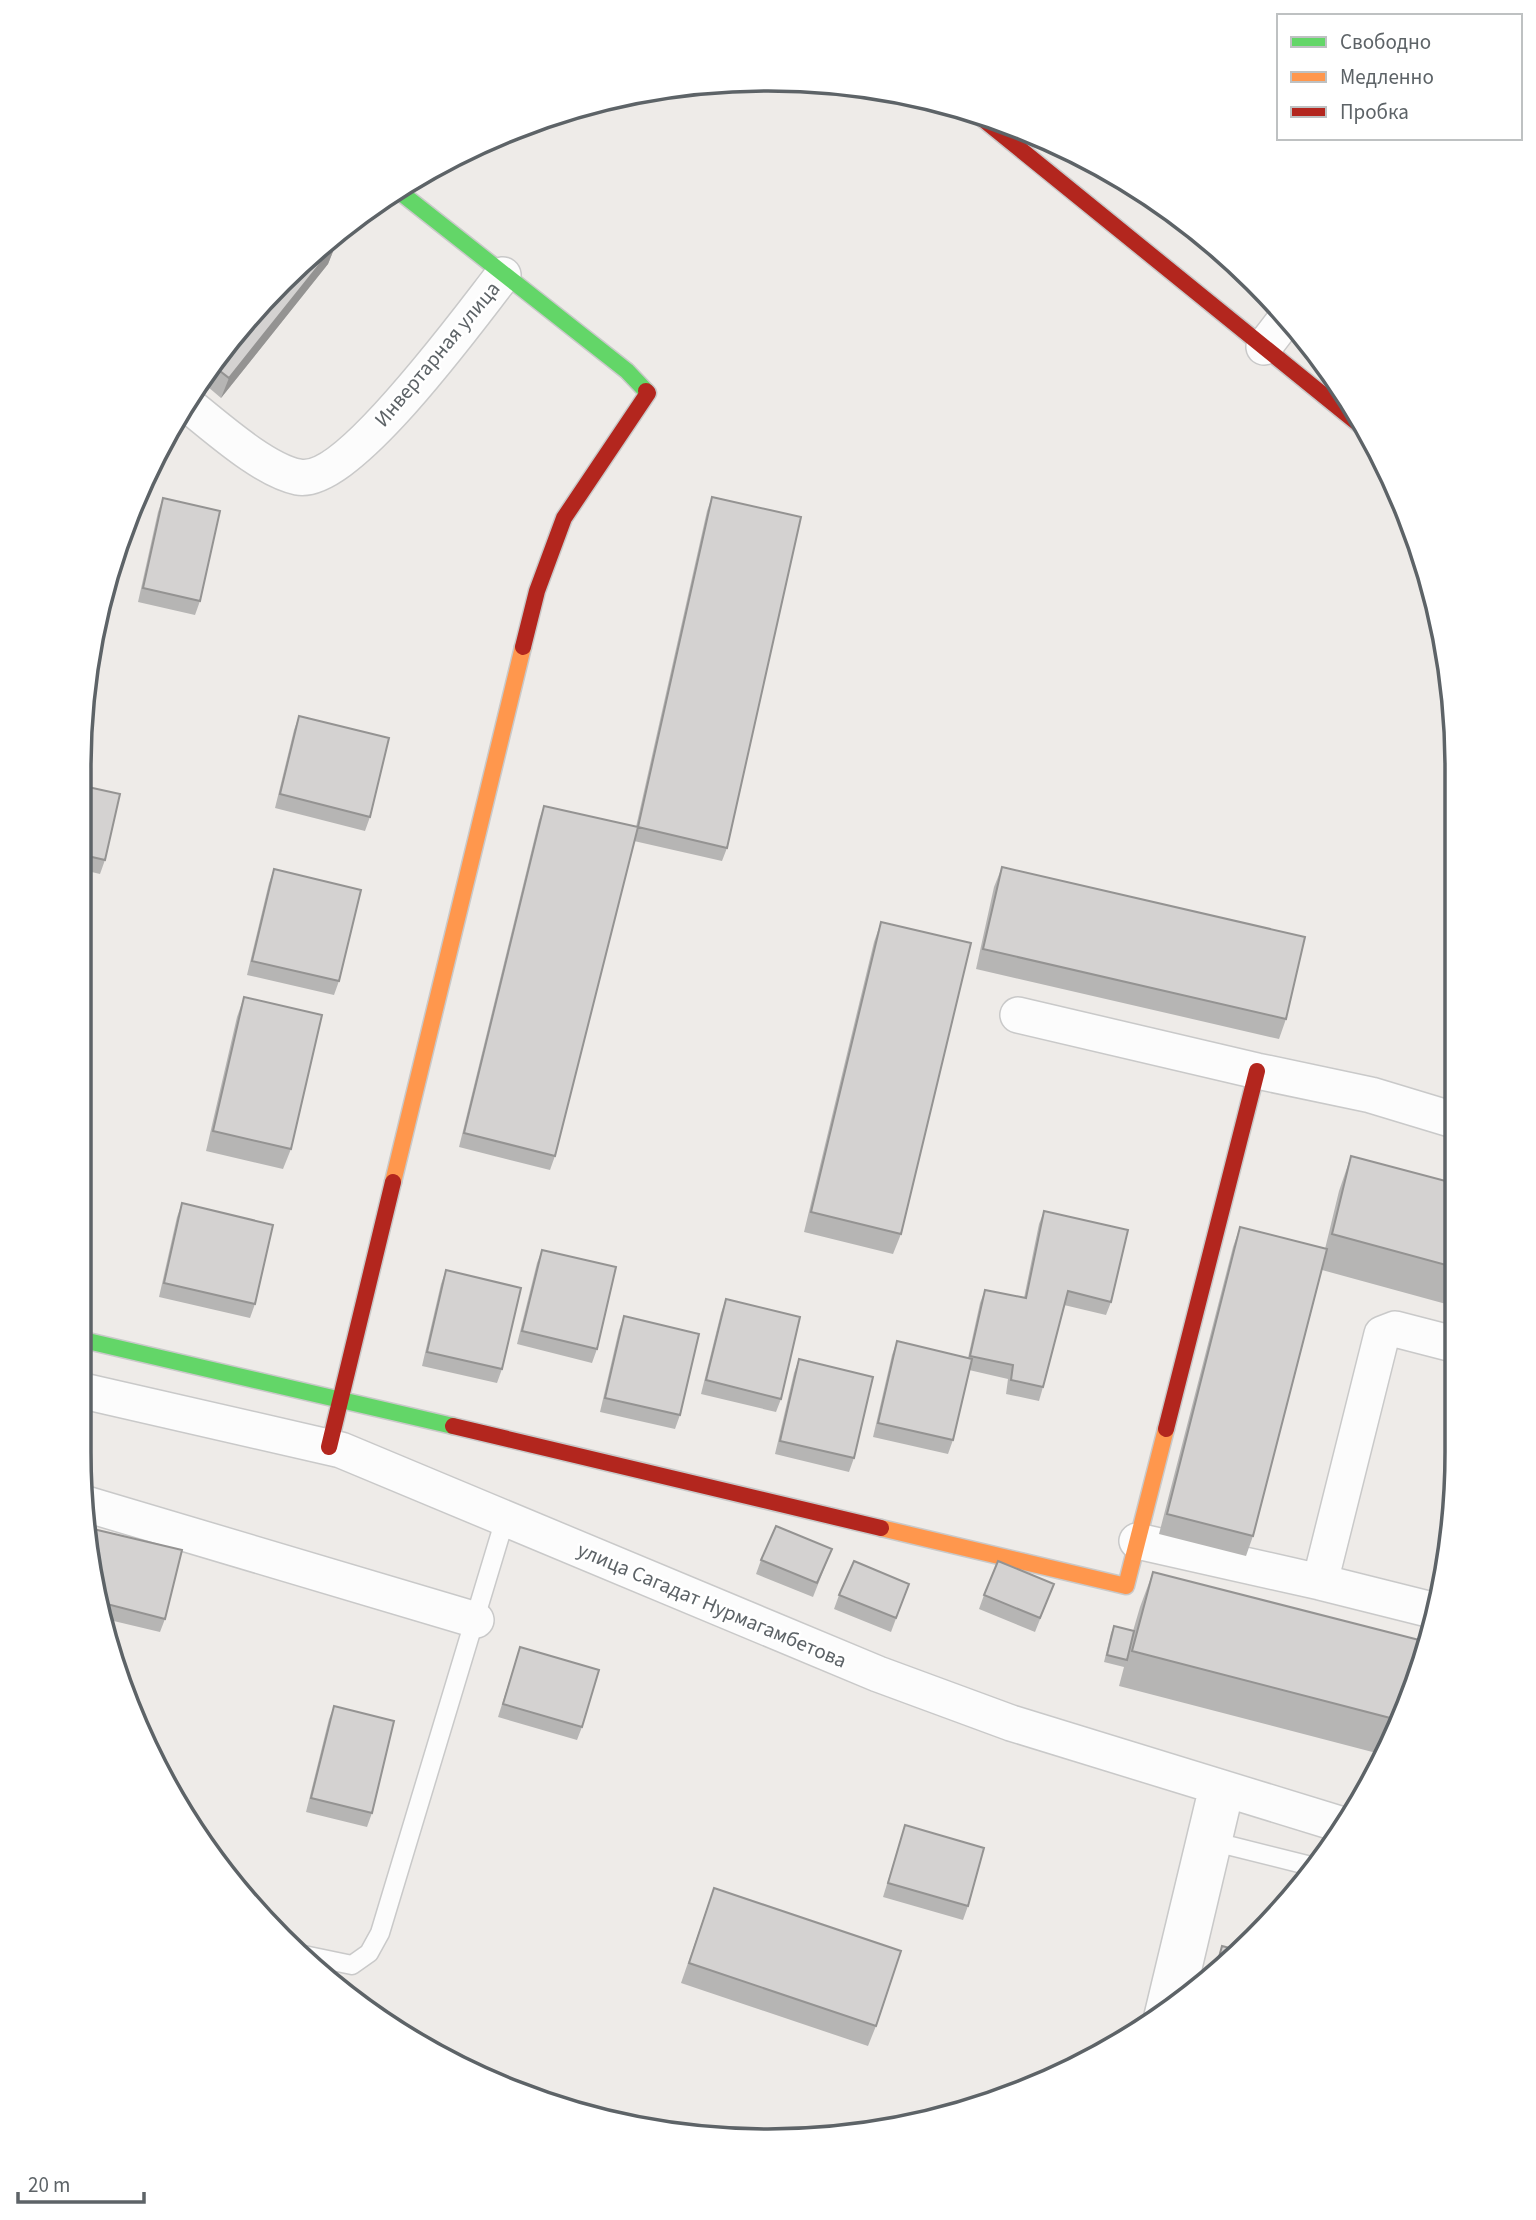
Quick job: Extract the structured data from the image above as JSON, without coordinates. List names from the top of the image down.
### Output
{
  "streets": {
    "street": ["Инвертарная улица", "улица Сагадат Нурмагамбетова"]
  },
  "legend": ["Свободно", "Медленно", "Пробка"],
  "scale_bar": "20 m"
}
